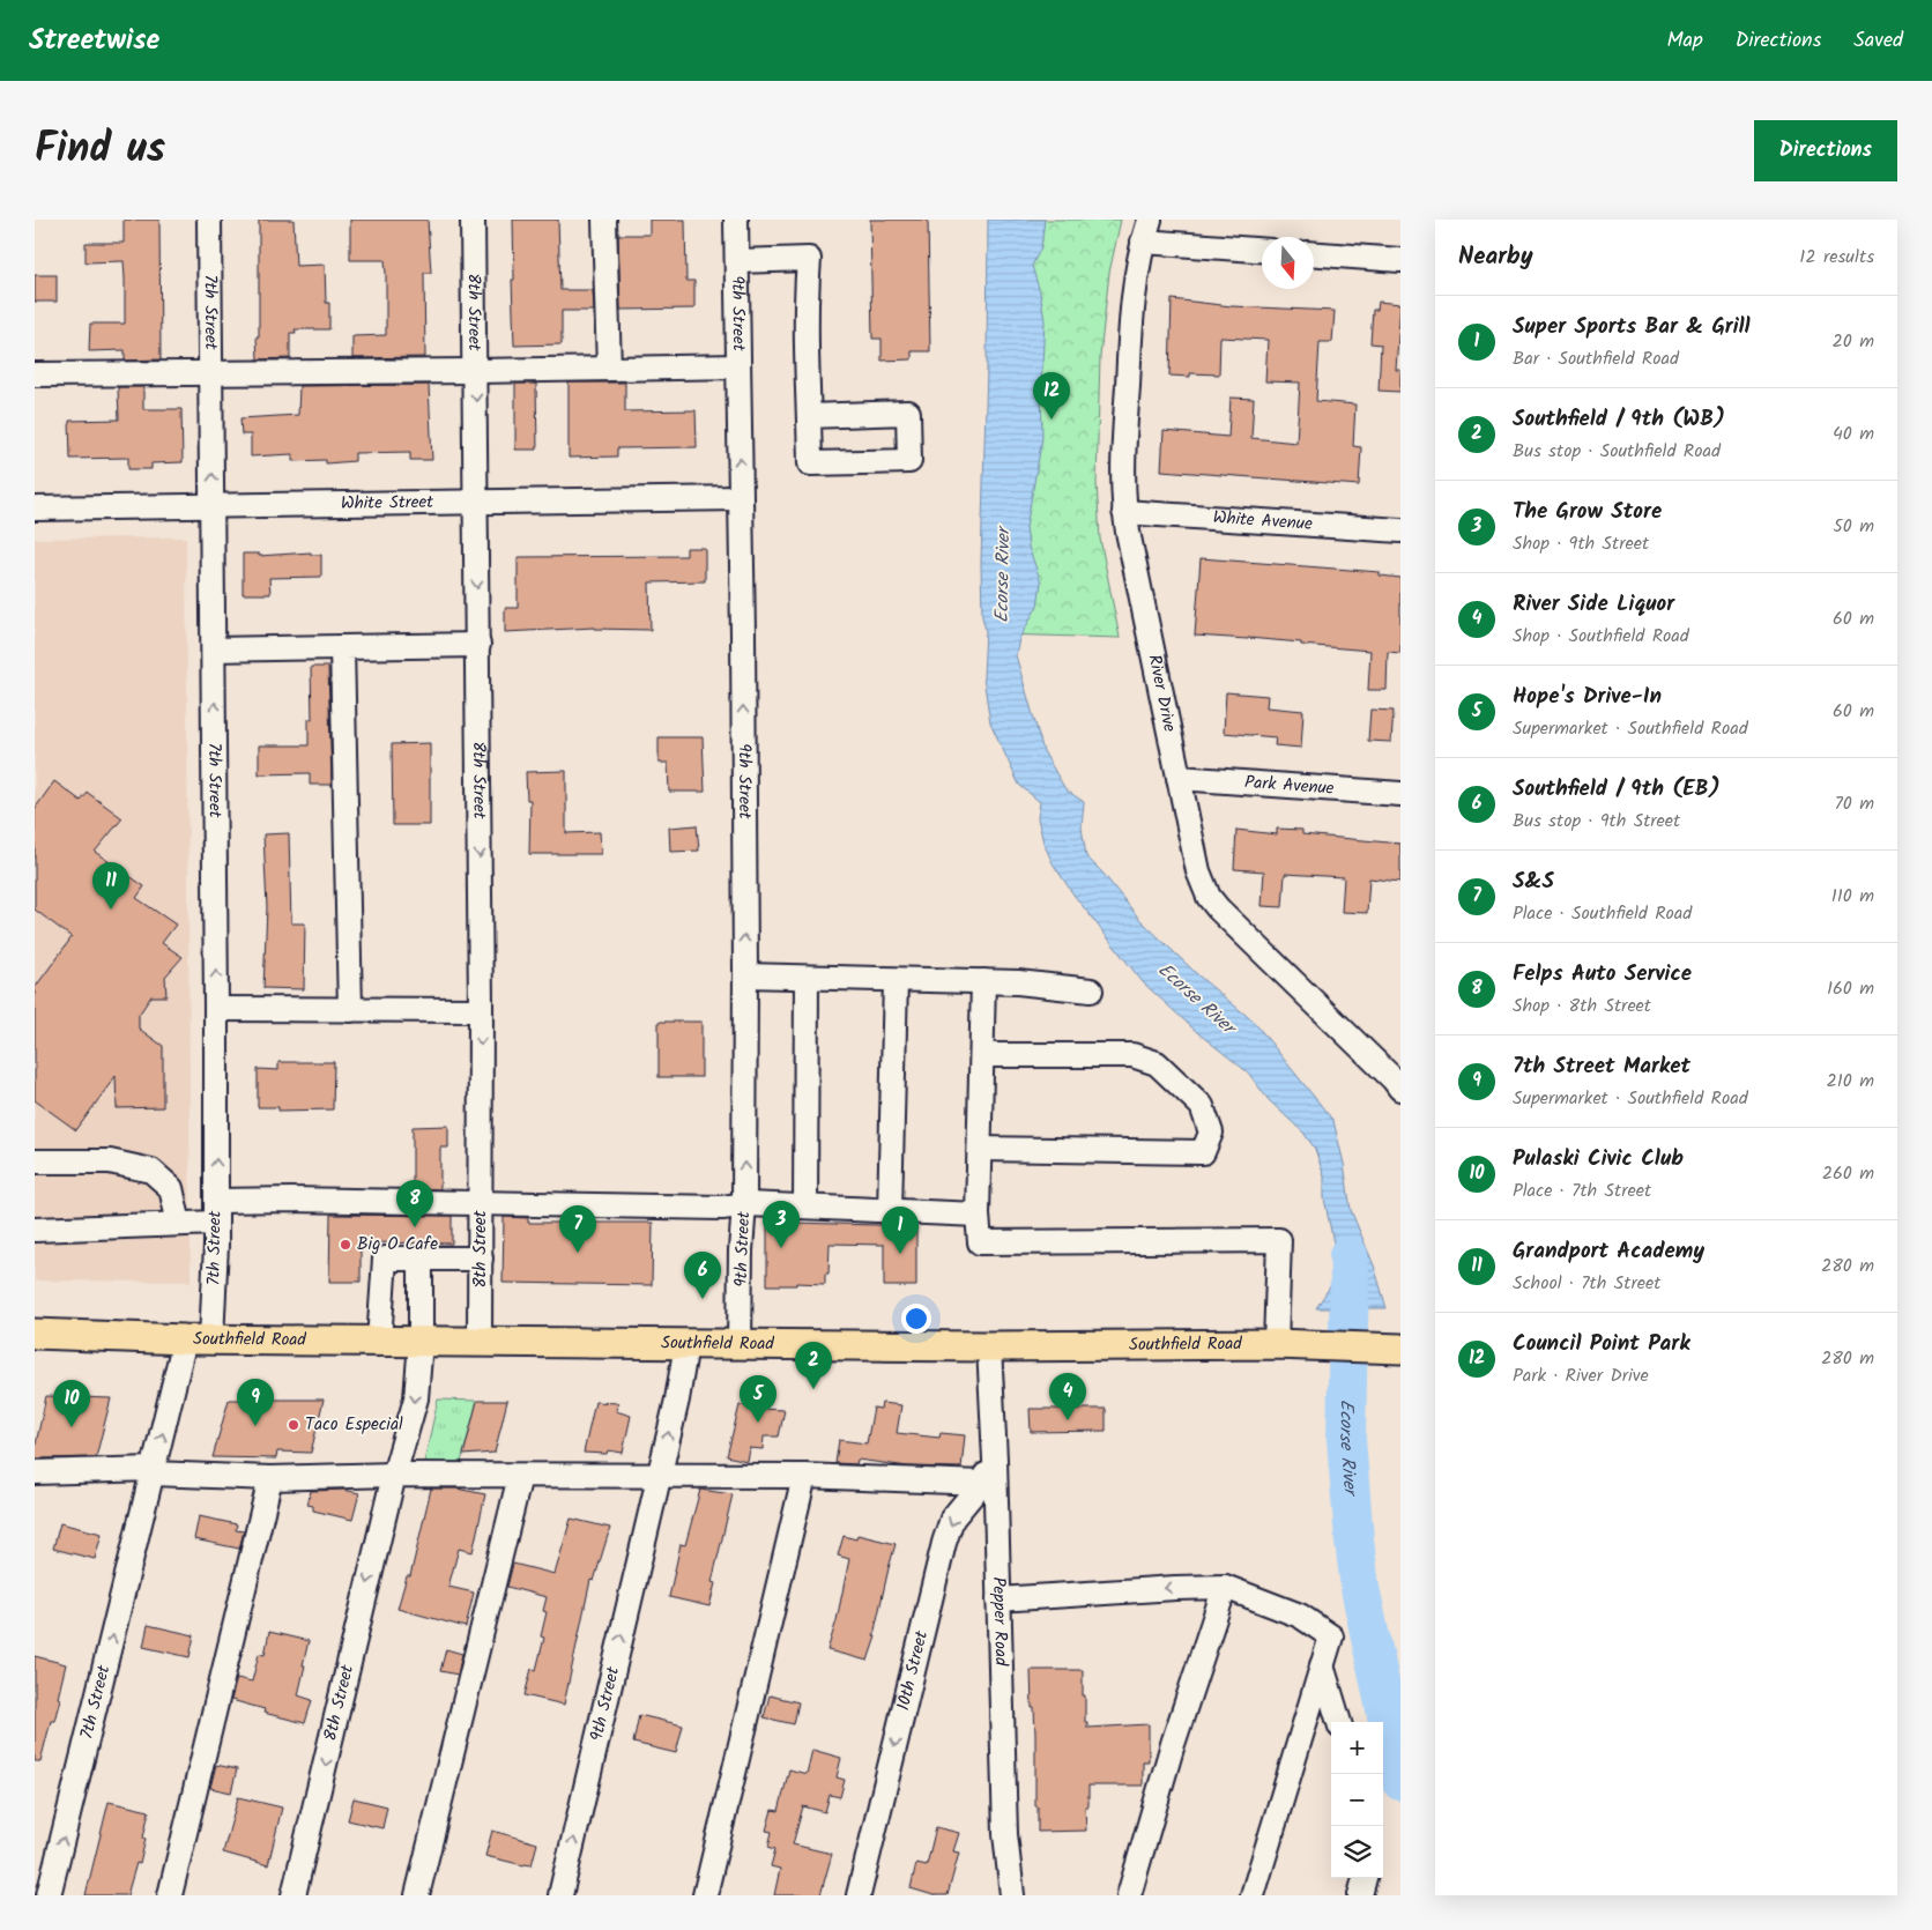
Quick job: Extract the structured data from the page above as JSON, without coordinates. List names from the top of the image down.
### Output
{
  "streets": {
    "main road": ["Southfield Road"],
    "street": [
      "7th Street",
      "8th Street",
      "9th Street",
      "White Street",
      "White Avenue",
      "River Drive",
      "Park Avenue",
      "Pepper Road",
      "10th Street"
    ]
  },
  "crossings": [
    ["7th Street", "White Street"],
    ["7th Street", "Southfield Road"],
    ["8th Street", "White Street"],
    ["8th Street", "Southfield Road"],
    ["9th Street", "White Street"],
    ["9th Street", "Southfield Road"],
    ["White Avenue", "River Drive"],
    ["River Drive", "Park Avenue"],
    ["Southfield Road", "Pepper Road"],
    ["Pepper Road", "10th Street"]
  ],
  "water": ["Ecorse River"],
  "places": ["Big O Cafe", "Taco Especial"],
  "north": "bottom",
  "page": {
    "header": "Streetwise",
    "nav": ["Map", "Directions", "Saved"],
    "title": "Find us",
    "buttons": "Directions",
    "heading": ["Nearby", "12 results"],
    "list": [
      {
        "mark": "1",
        "name": "Super Sports Bar & Grill",
        "note": "Bar · Southfield Road",
        "value": "20 m"
      },
      {
        "mark": "2",
        "name": "Southfield / 9th (WB)",
        "note": "Bus stop · Southfield Road",
        "value": "40 m"
      },
      {
        "mark": "3",
        "name": "The Grow Store",
        "note": "Shop · 9th Street",
        "value": "50 m"
      },
      {
        "mark": "4",
        "name": "River Side Liquor",
        "note": "Shop · Southfield Road",
        "value": "60 m"
      },
      {
        "mark": "5",
        "name": "Hope's Drive-In",
        "note": "Supermarket · Southfield Road",
        "value": "60 m"
      },
      {
        "mark": "6",
        "name": "Southfield / 9th (EB)",
        "note": "Bus stop · 9th Street",
        "value": "70 m"
      },
      {
        "mark": "7",
        "name": "S&S",
        "note": "Place · Southfield Road",
        "value": "110 m"
      },
      {
        "mark": "8",
        "name": "Felps Auto Service",
        "note": "Shop · 8th Street",
        "value": "160 m"
      },
      {
        "mark": "9",
        "name": "7th Street Market",
        "note": "Supermarket · Southfield Road",
        "value": "210 m"
      },
      {
        "mark": "10",
        "name": "Pulaski Civic Club",
        "note": "Place · 7th Street",
        "value": "260 m"
      },
      {
        "mark": "11",
        "name": "Grandport Academy",
        "note": "School · 7th Street",
        "value": "280 m"
      },
      {
        "mark": "12",
        "name": "Council Point Park",
        "note": "Park · River Drive",
        "value": "280 m"
      }
    ],
    "pins": [
      "12",
      "11",
      "8",
      "3",
      "7",
      "1",
      "6",
      "2",
      "4",
      "5",
      "9",
      "10"
    ],
    "map_buttons": ["+", "−"]
  }
}
